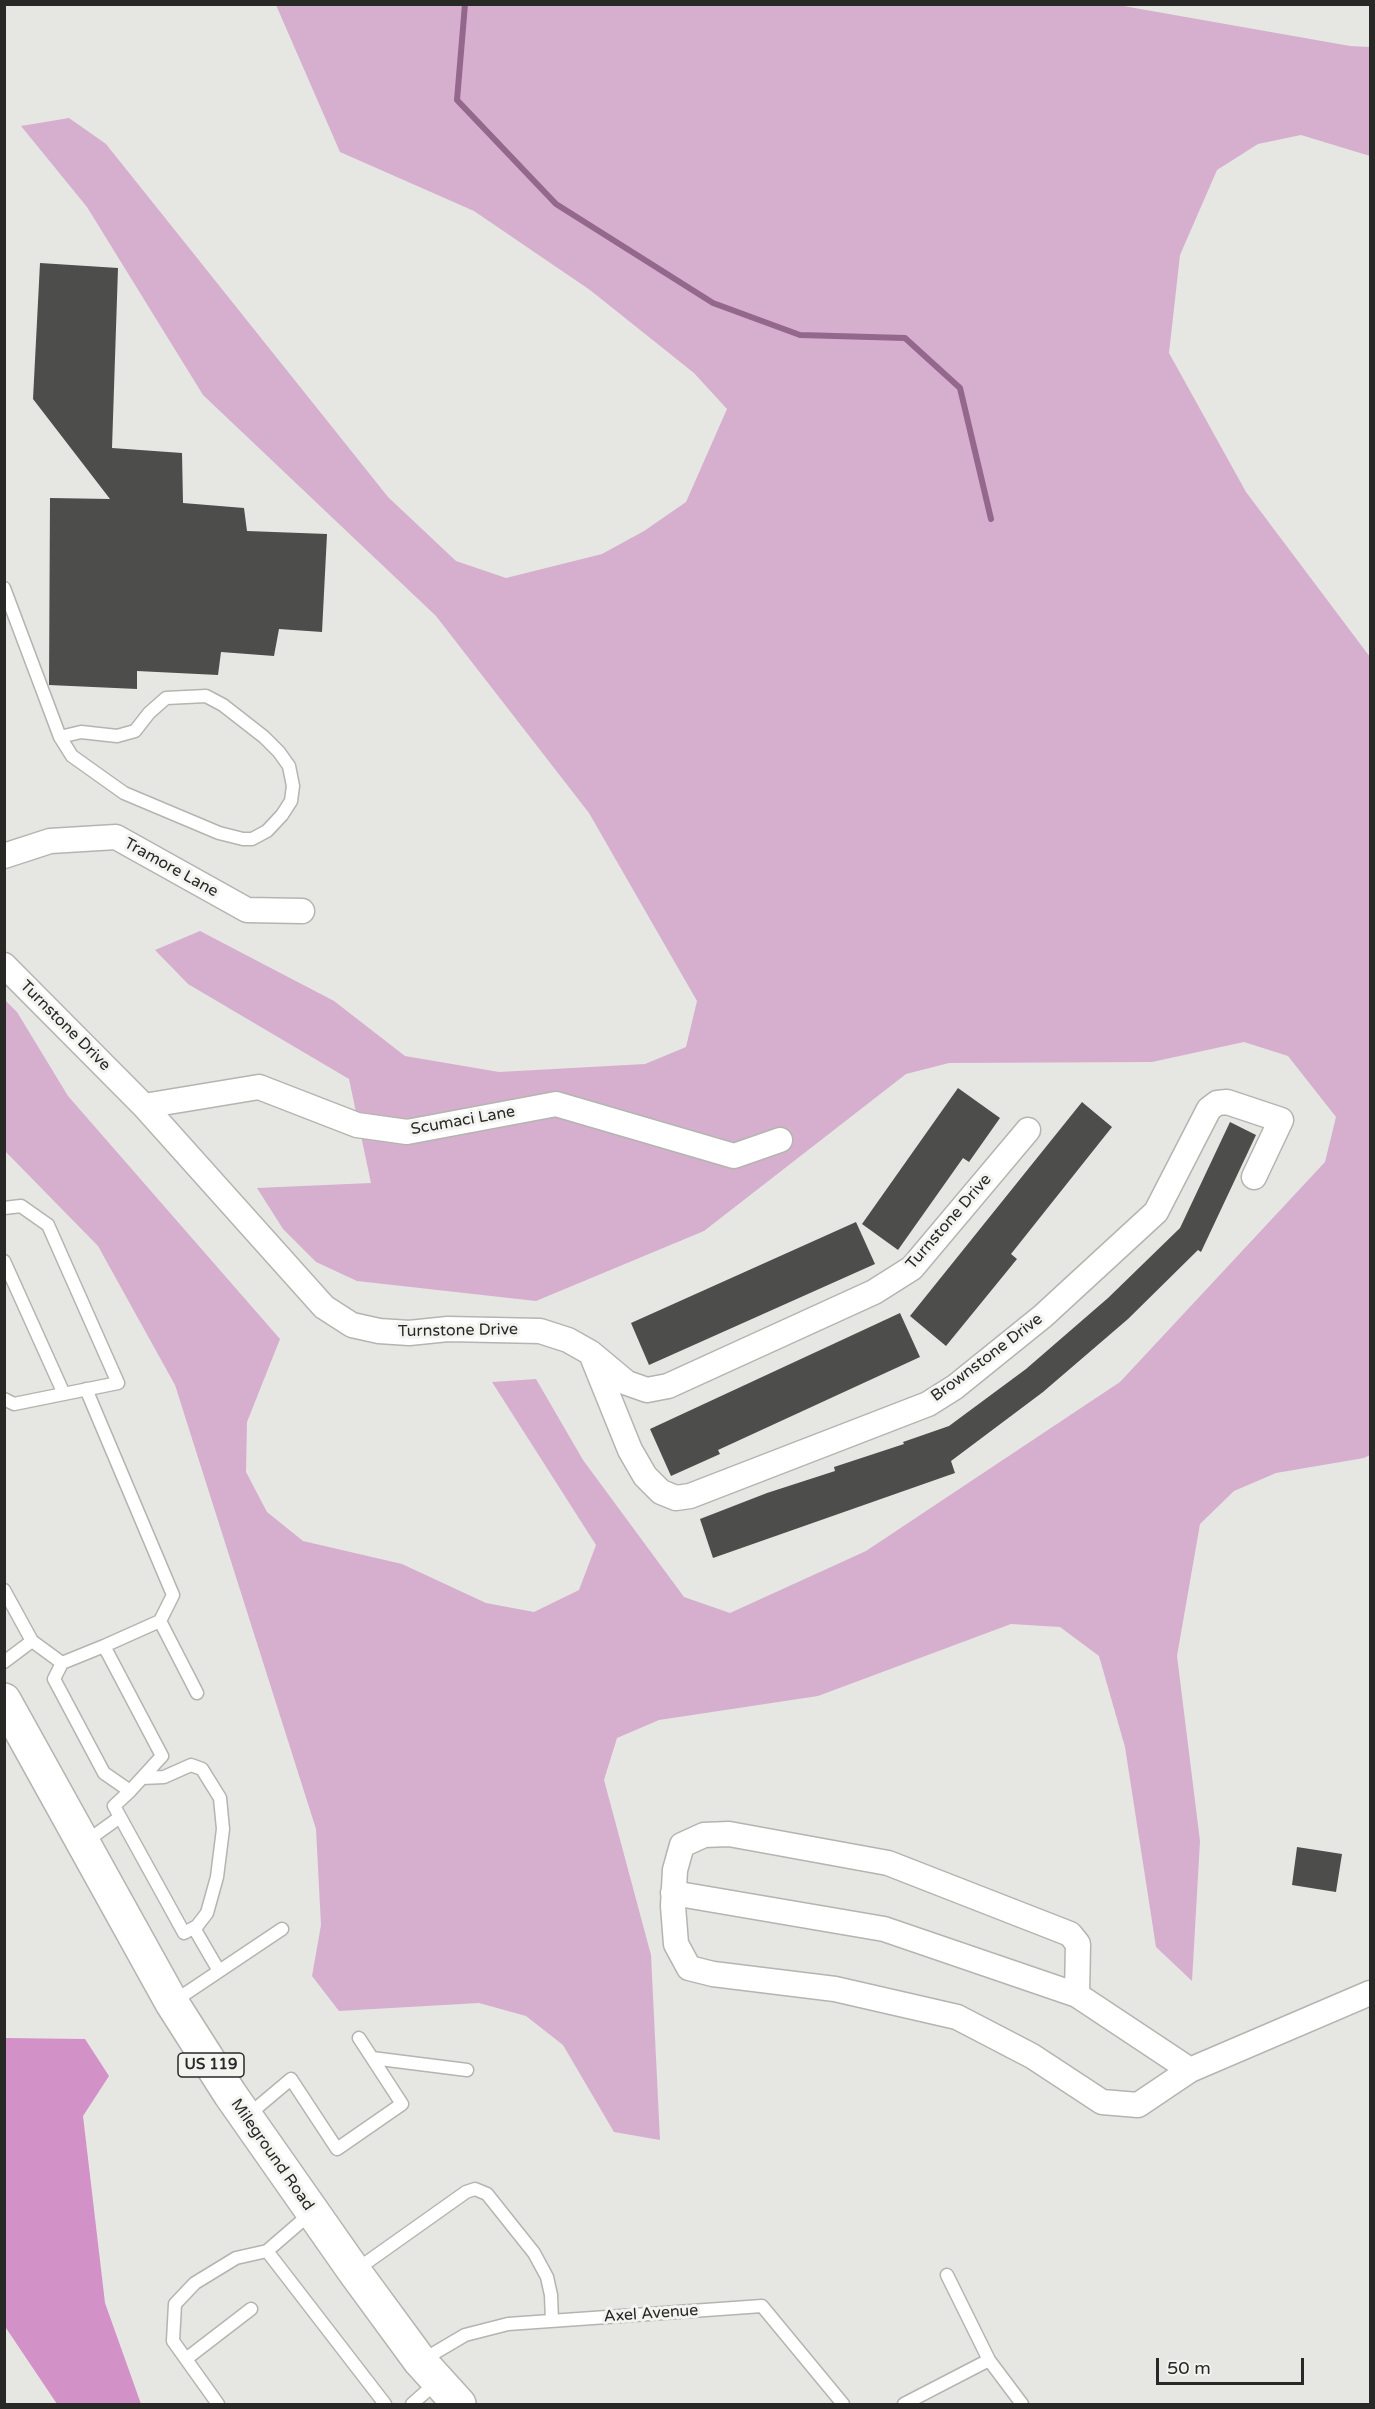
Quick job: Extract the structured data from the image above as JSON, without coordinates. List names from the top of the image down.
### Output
{
  "streets": {
    "main road": ["US 119", "Mileground Road"],
    "street": [
      "Tramore Lane",
      "Turnstone Drive",
      "Scumaci Lane",
      "Brownstone Drive"
    ],
    "lane": ["Axel Avenue"]
  },
  "crossings": [
    ["Turnstone Drive", "Scumaci Lane"],
    ["Turnstone Drive", "Brownstone Drive"],
    ["Mileground Road", "Axel Avenue"]
  ],
  "scale_bar": "50 m"
}
